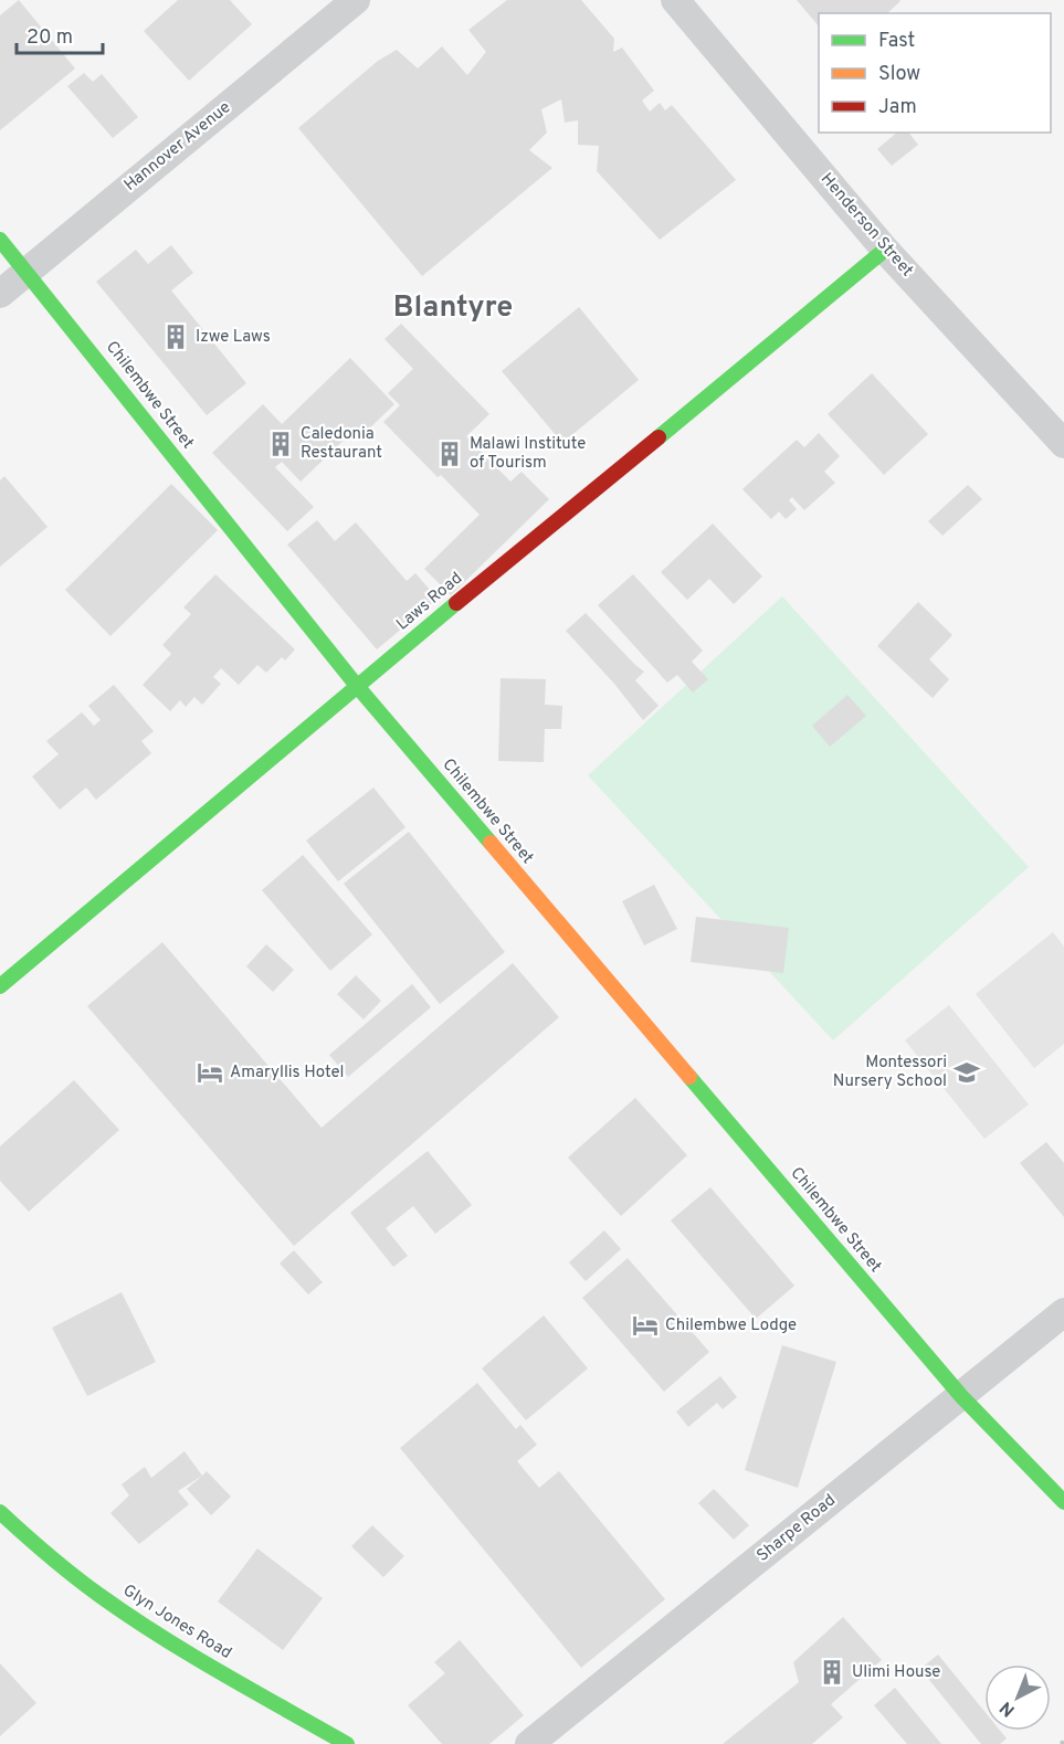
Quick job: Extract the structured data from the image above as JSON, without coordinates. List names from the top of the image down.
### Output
{
  "streets": {
    "street": [
      "Hannover Avenue",
      "Henderson Street",
      "Chilembwe Street",
      "Laws Road",
      "Sharpe Road",
      "Glyn Jones Road"
    ]
  },
  "crossings": [
    ["Hannover Avenue", "Chilembwe Street"],
    ["Henderson Street", "Laws Road"],
    ["Chilembwe Street", "Laws Road"],
    ["Chilembwe Street", "Sharpe Road"]
  ],
  "districts": ["Blantyre"],
  "places": {
    "building": [
      "Izwe Laws",
      "Caledonia Restaurant",
      "Malawi Institute of Tourism",
      "Ulimi House"
    ],
    "hotel": ["Amaryllis Hotel", "Chilembwe Lodge"],
    "school or university": ["Montessori Nursery School"]
  },
  "legend": ["Fast", "Slow", "Jam"],
  "scale_bar": "20 m",
  "north": "bottom left"
}
